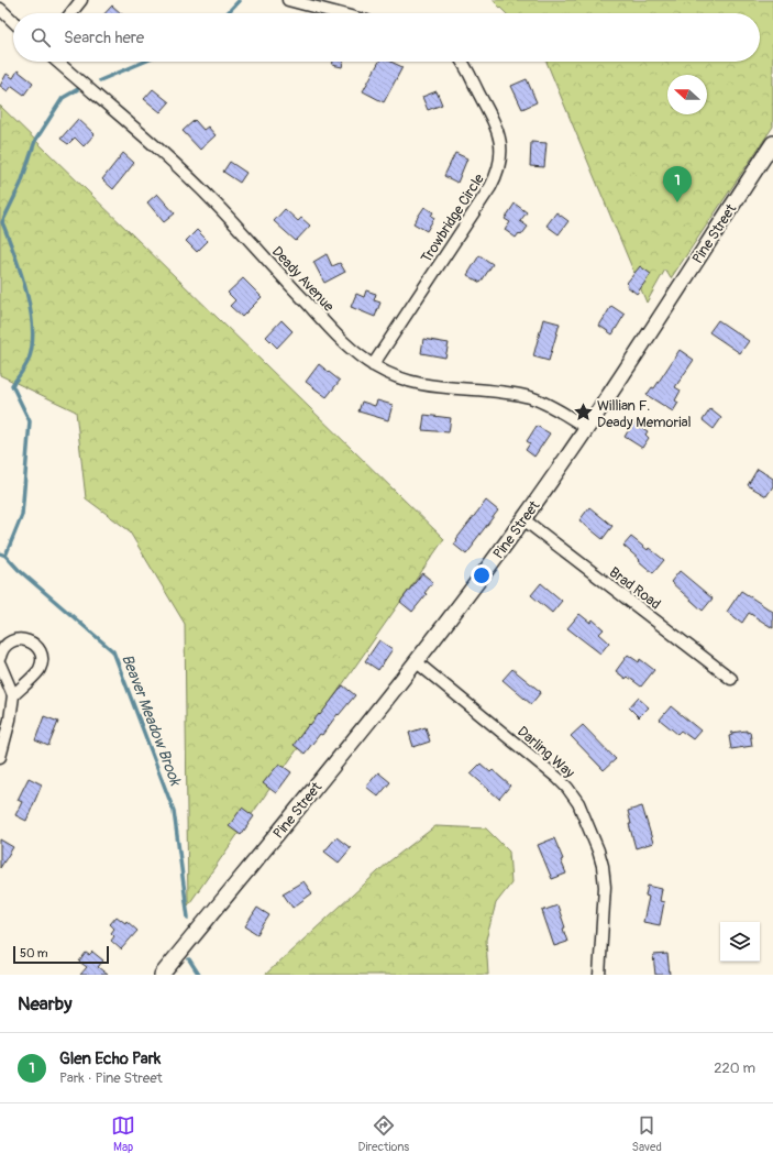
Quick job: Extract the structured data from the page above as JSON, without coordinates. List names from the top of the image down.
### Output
{
  "streets": {
    "street": [
      "Trowbridge Circle",
      "Pine Street",
      "Deady Avenue",
      "Brad Road",
      "Darling Way"
    ]
  },
  "crossings": [
    ["Trowbridge Circle", "Deady Avenue"],
    ["Pine Street", "Deady Avenue"],
    ["Pine Street", "Brad Road"],
    ["Pine Street", "Darling Way"]
  ],
  "water": ["Beaver Meadow Brook"],
  "places": {
    "place": ["Willian F. Deady Memorial"]
  },
  "scale_bar": "50 m",
  "north": "left",
  "page": {
    "search": "Search here",
    "pins": "1",
    "scale": "50 m",
    "heading": "Nearby",
    "list": [
      {
        "mark": "1",
        "name": "Glen Echo Park",
        "note": "Park · Pine Street",
        "value": "220 m"
      }
    ],
    "nav": ["Map", "Directions", "Saved"]
  }
}
